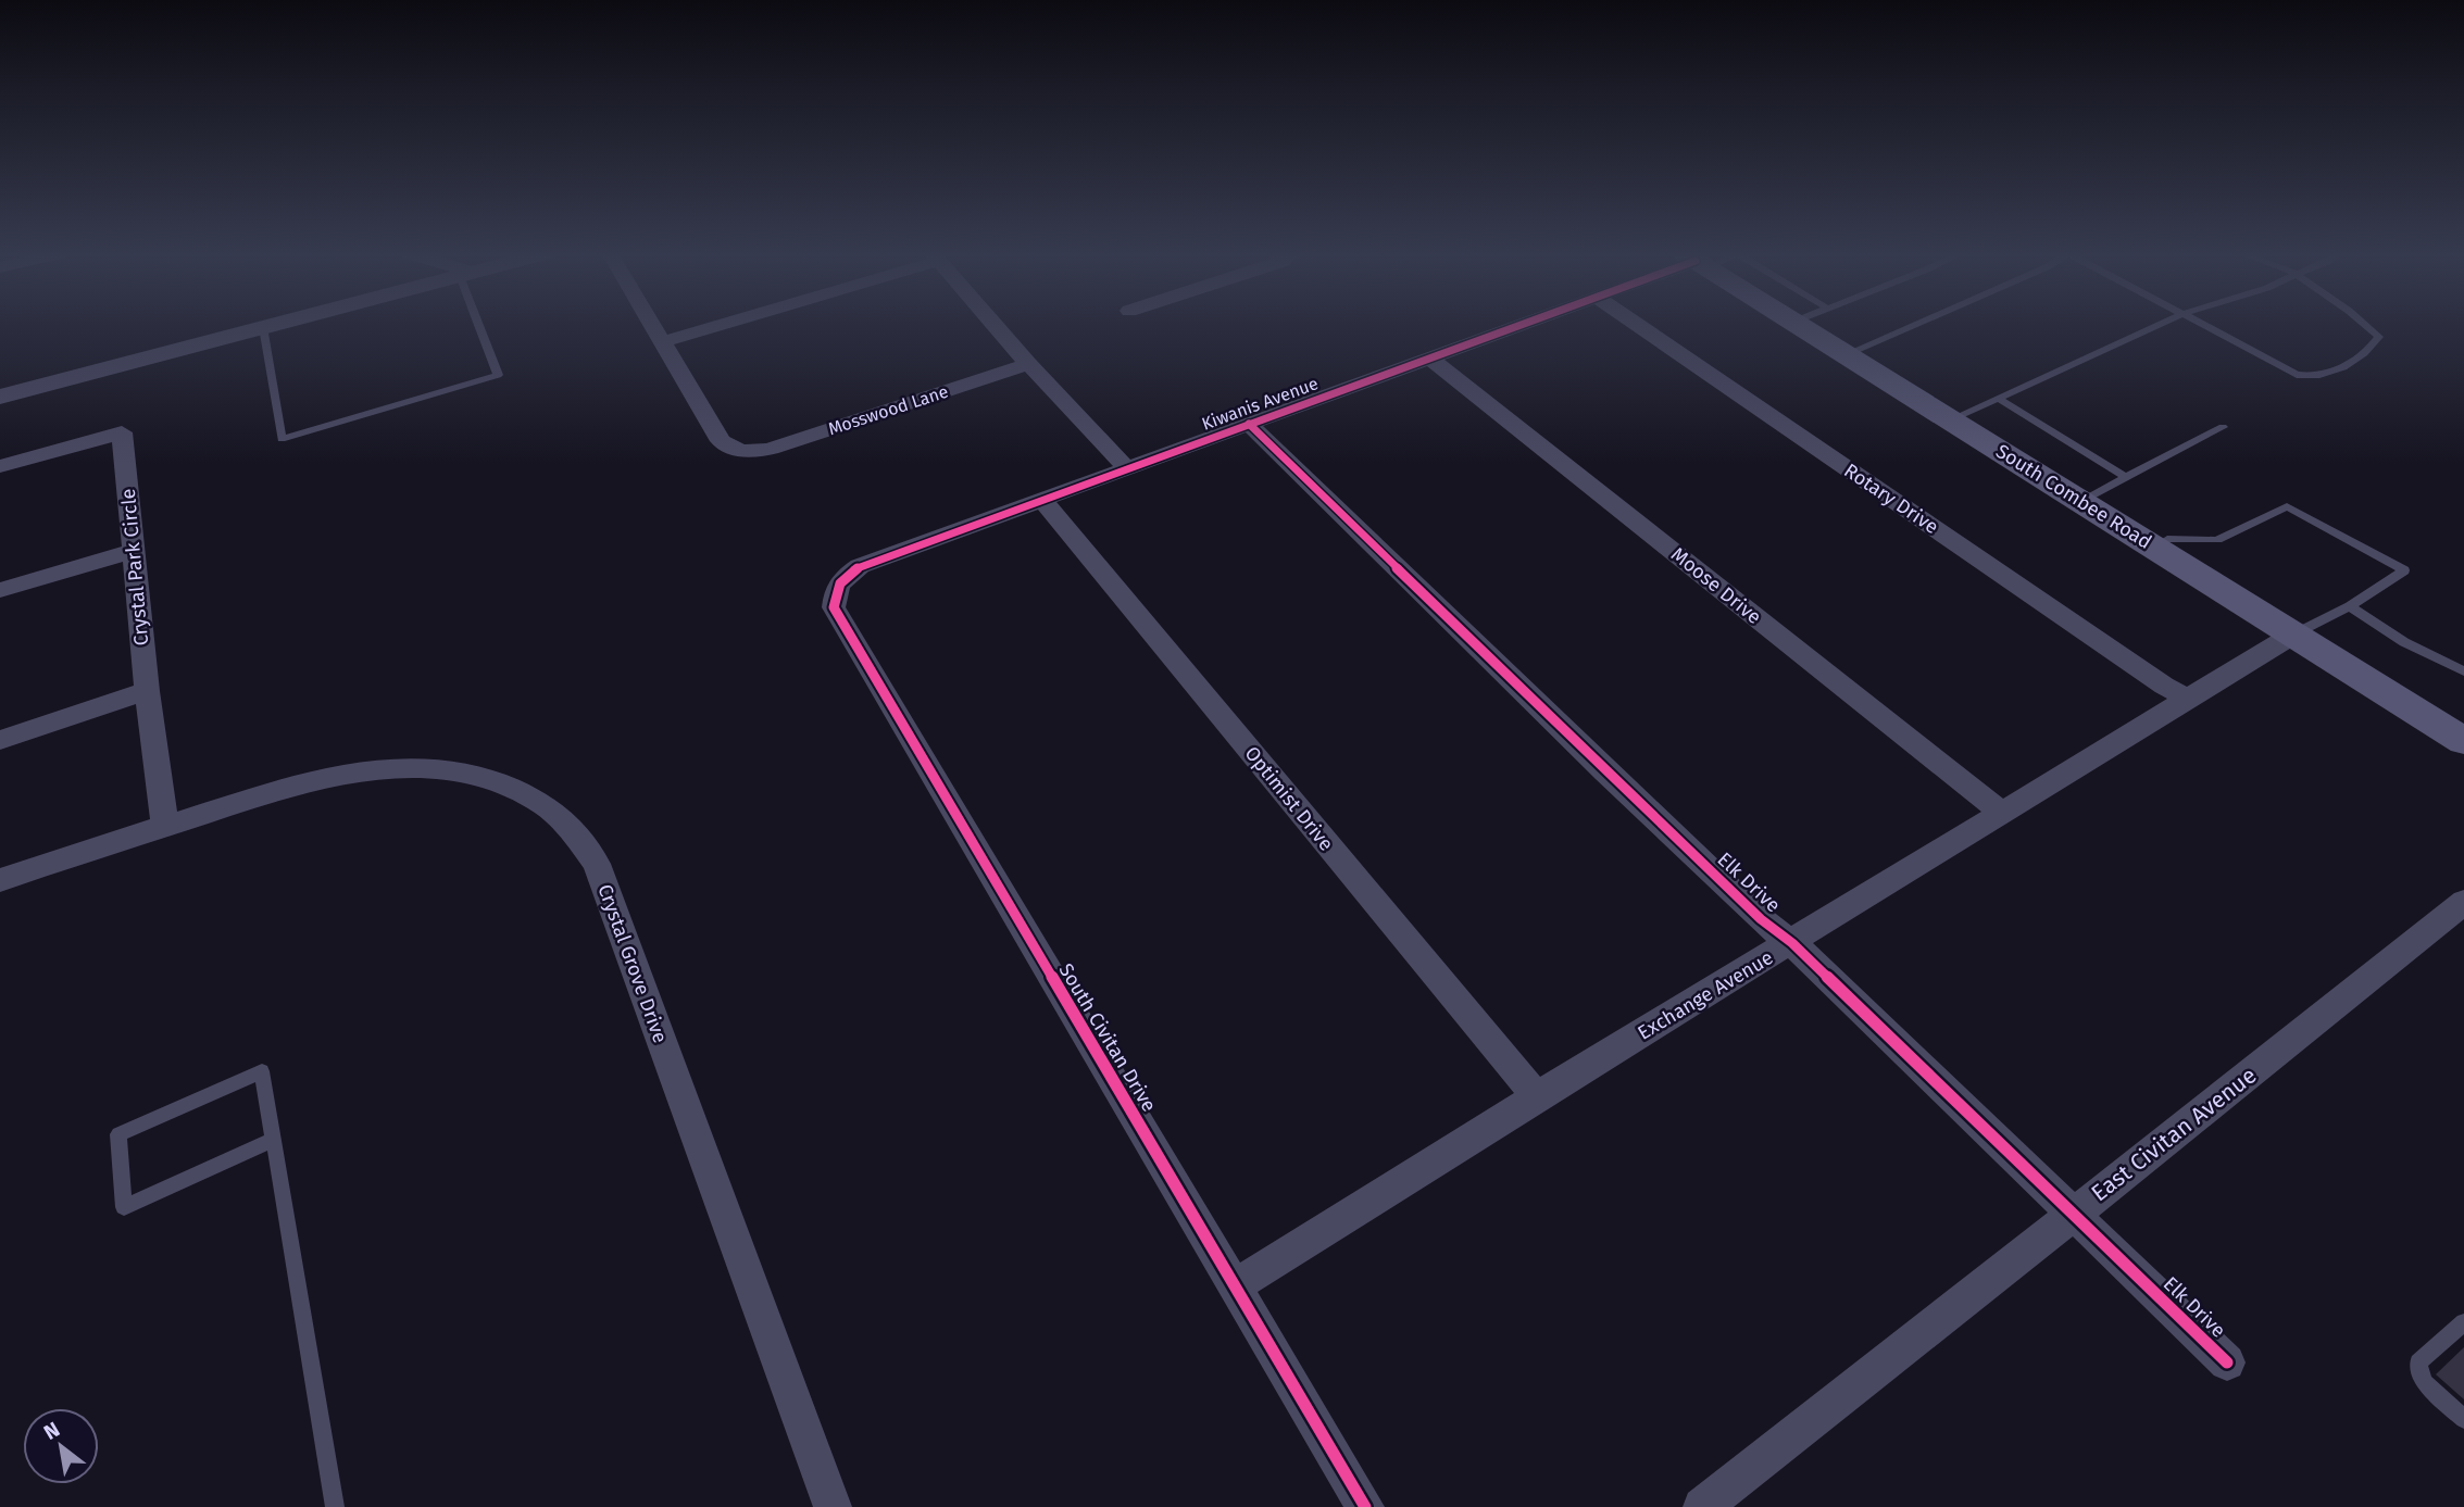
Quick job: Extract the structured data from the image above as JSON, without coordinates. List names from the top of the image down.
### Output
{
  "streets": {
    "main road": ["South Combee Road"],
    "street": [
      "Kiwanis Avenue",
      "Mosswood Lane",
      "Rotary Drive",
      "Crystal Park Circle",
      "Moose Drive",
      "Optimist Drive",
      "Elk Drive",
      "Crystal Grove Drive",
      "Exchange Avenue",
      "South Civitan Drive",
      "East Civitan Avenue"
    ]
  },
  "crossings": [
    ["Kiwanis Avenue", "Moose Drive"],
    ["Kiwanis Avenue", "Optimist Drive"],
    ["Kiwanis Avenue", "Elk Drive"],
    ["Kiwanis Avenue", "South Civitan Drive"],
    ["South Combee Road", "Exchange Avenue"],
    ["Rotary Drive", "Exchange Avenue"],
    ["Crystal Park Circle", "Crystal Grove Drive"],
    ["Moose Drive", "Exchange Avenue"],
    ["Optimist Drive", "Exchange Avenue"],
    ["Elk Drive", "Exchange Avenue"],
    ["Elk Drive", "East Civitan Avenue"],
    ["Exchange Avenue", "South Civitan Drive"]
  ],
  "north": "top left"
}
